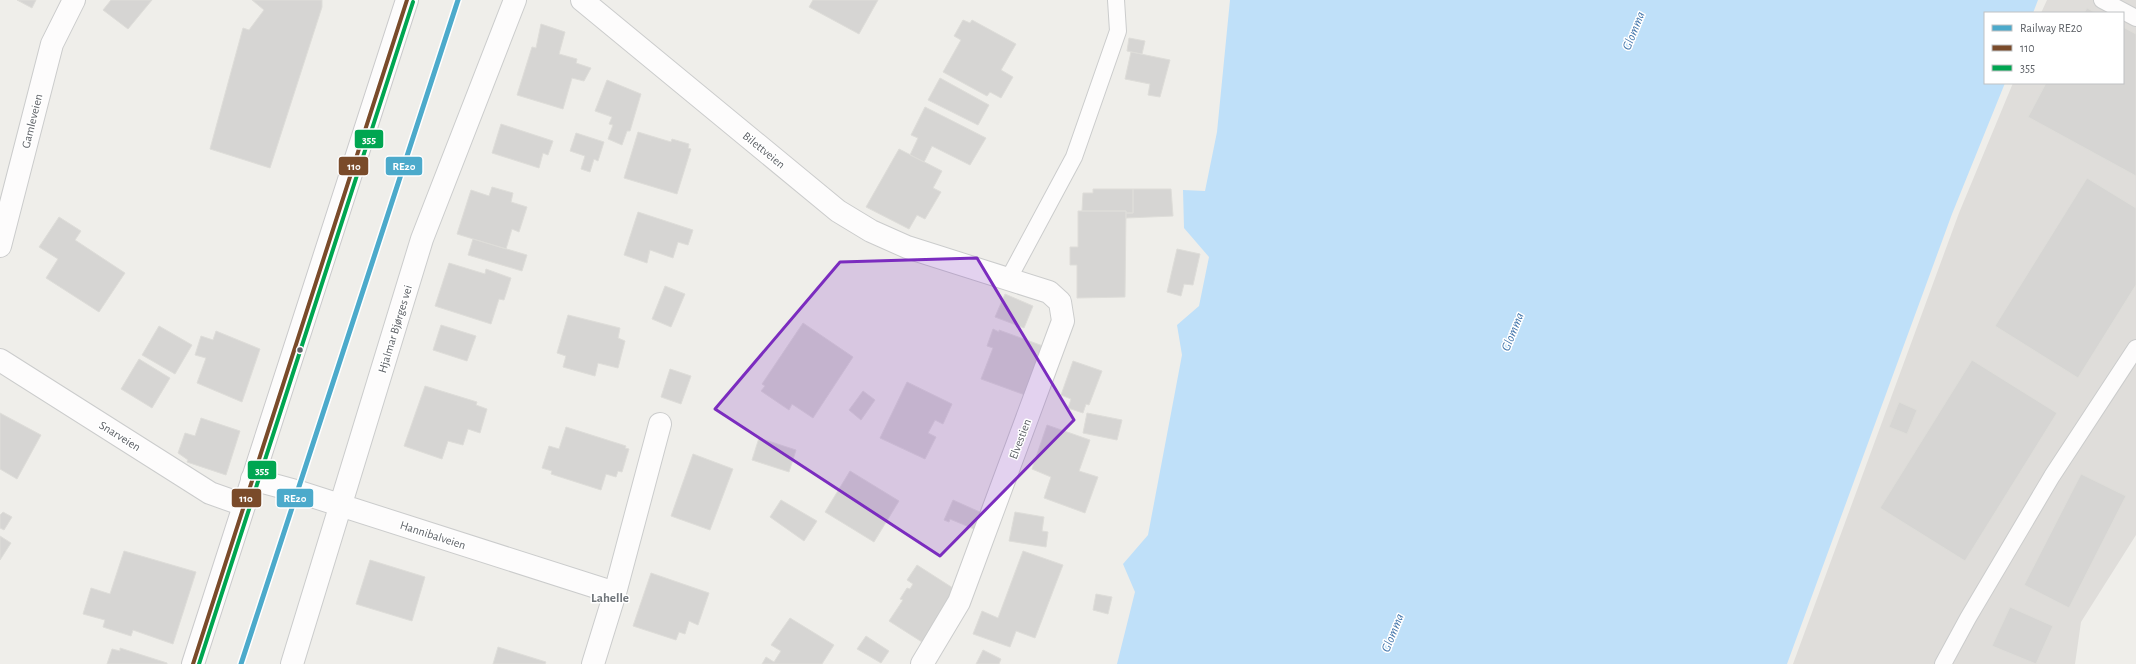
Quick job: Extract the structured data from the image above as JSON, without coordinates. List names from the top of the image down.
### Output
{
  "streets": {
    "street": [
      "Gamleveien",
      "Bilettveien",
      "Hjalmar Bjørges vei",
      "Snarveien",
      "Elvestien",
      "Hannibalveien"
    ]
  },
  "crossings": [
    ["Bilettveien", "Elvestien"],
    ["Hjalmar Bjørges vei", "Hannibalveien"]
  ],
  "districts": ["Lahelle"],
  "water": ["Glomma"],
  "lines": ["rail line RE20", "transit line 110", "transit line 355"],
  "legend": ["Railway RE20", "110", "355"]
}
